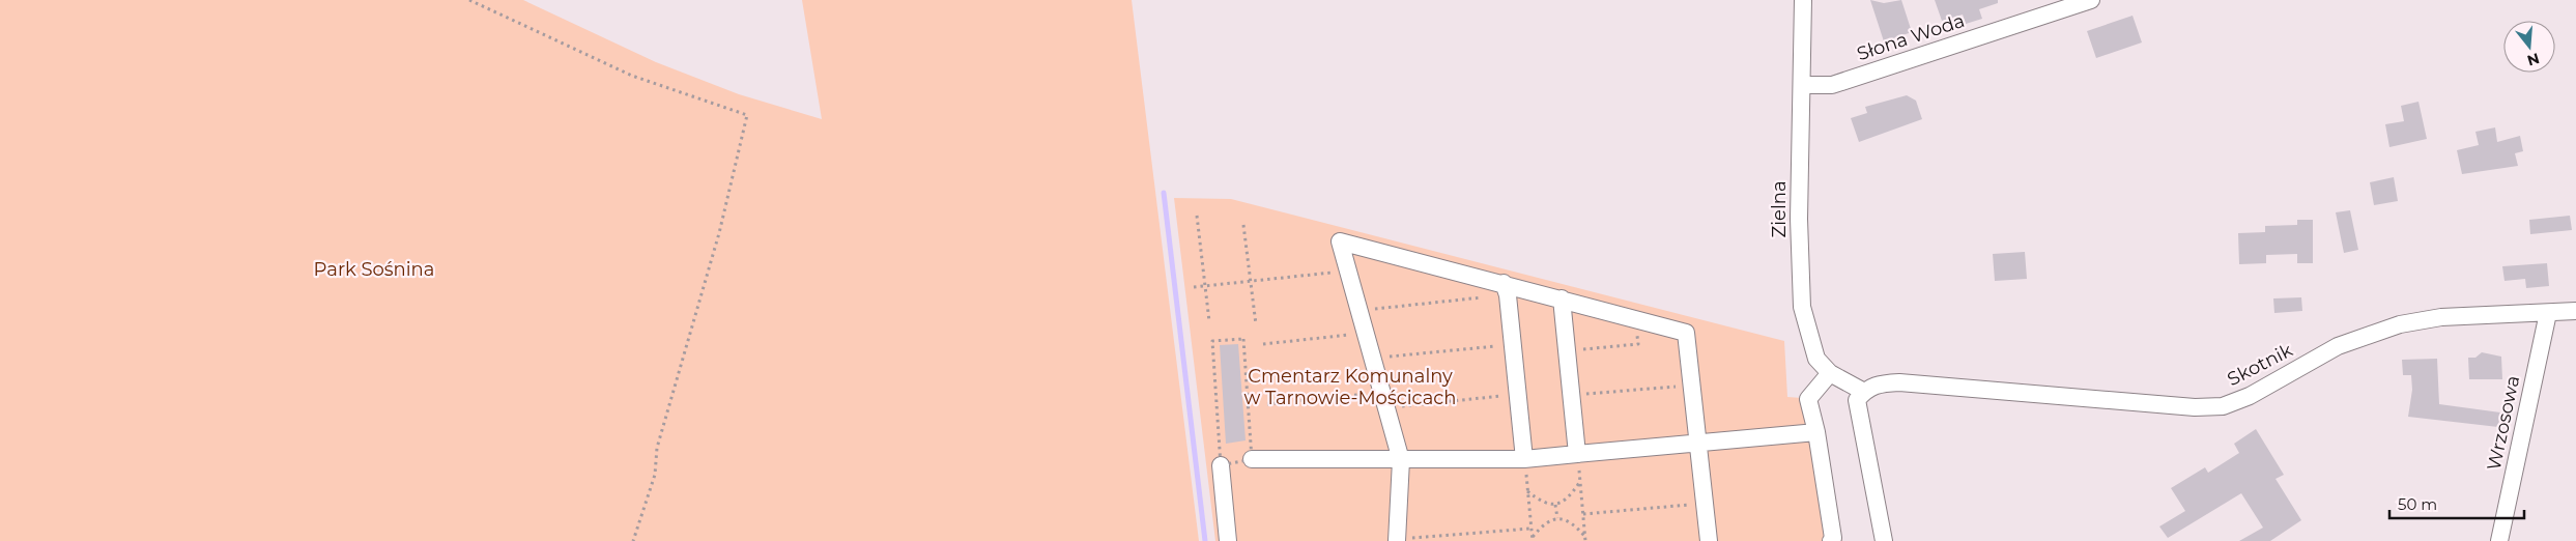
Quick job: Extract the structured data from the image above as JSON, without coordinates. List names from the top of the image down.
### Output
{
  "streets": {
    "street": [
      "Słona Woda",
      "Zielna",
      "Skotnik",
      "Wrzosowa"
    ]
  },
  "crossings": [
    ["Słona Woda", "Zielna"],
    ["Zielna", "Skotnik"],
    ["Skotnik", "Wrzosowa"]
  ],
  "parks": ["Park Sośnina", "Cmentarz Komunalny w Tarnowie-Mościcach"],
  "scale_bar": "50 m",
  "north": "bottom"
}
